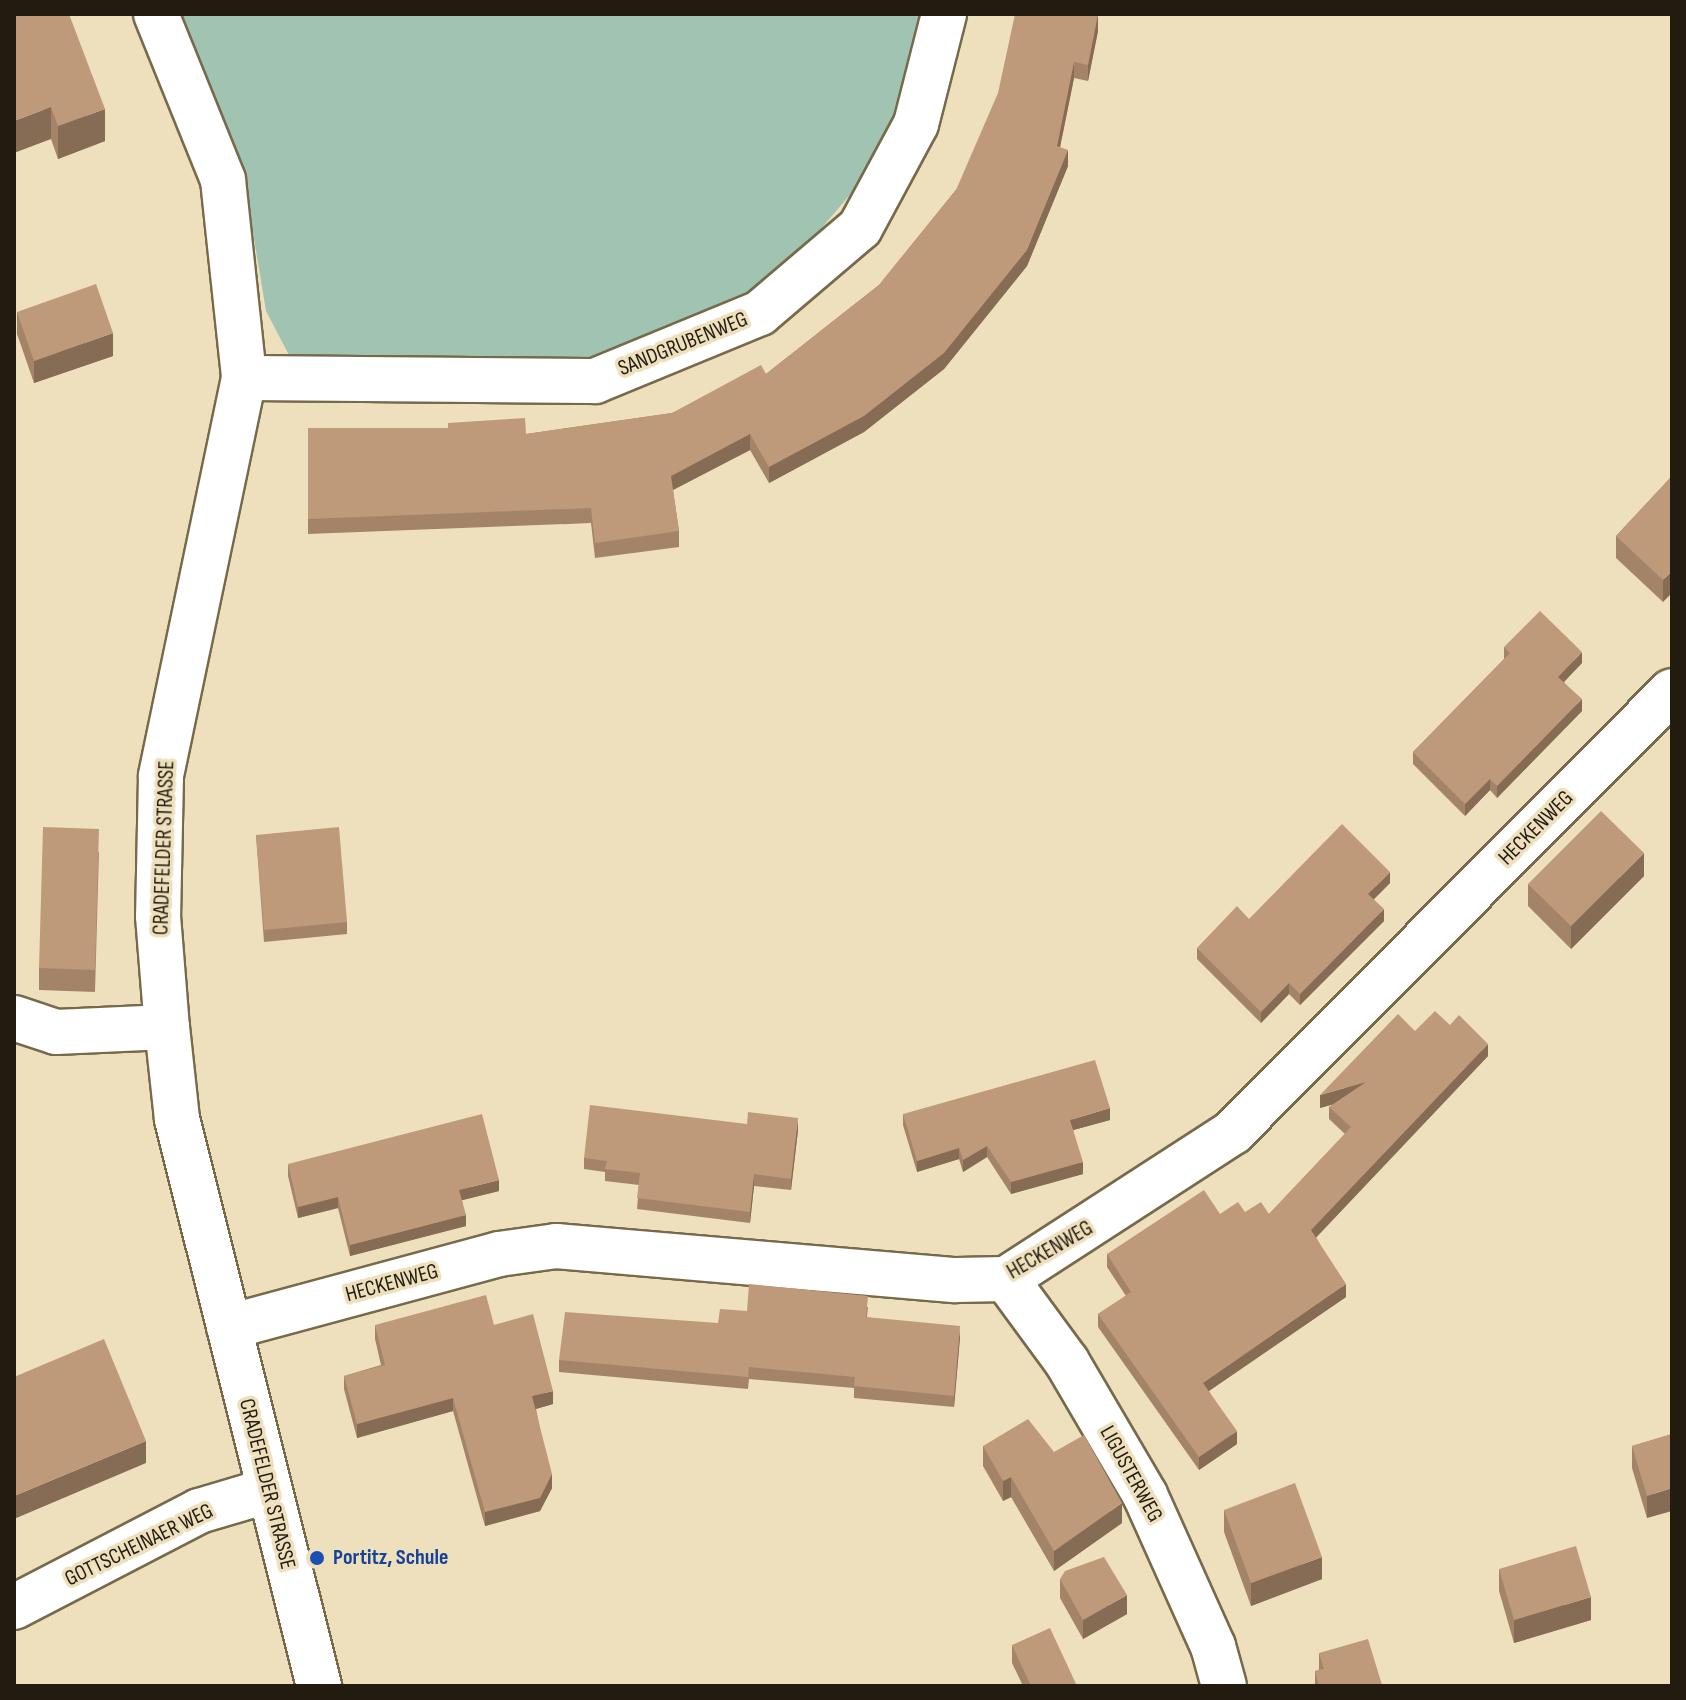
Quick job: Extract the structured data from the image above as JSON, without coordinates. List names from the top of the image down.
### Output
{
  "streets": {
    "street": [
      "SANDGRUBENWEG",
      "HECKENWEG",
      "CRADEFELDER STRASSE",
      "LIGUSTERWEG",
      "GOTTSCHEINAER WEG"
    ]
  },
  "crossings": [
    ["SANDGRUBENWEG", "CRADEFELDER STRASSE"],
    ["HECKENWEG", "CRADEFELDER STRASSE"],
    ["HECKENWEG", "LIGUSTERWEG"],
    ["CRADEFELDER STRASSE", "GOTTSCHEINAER WEG"]
  ],
  "places": ["Portitz, Schule"]
}
